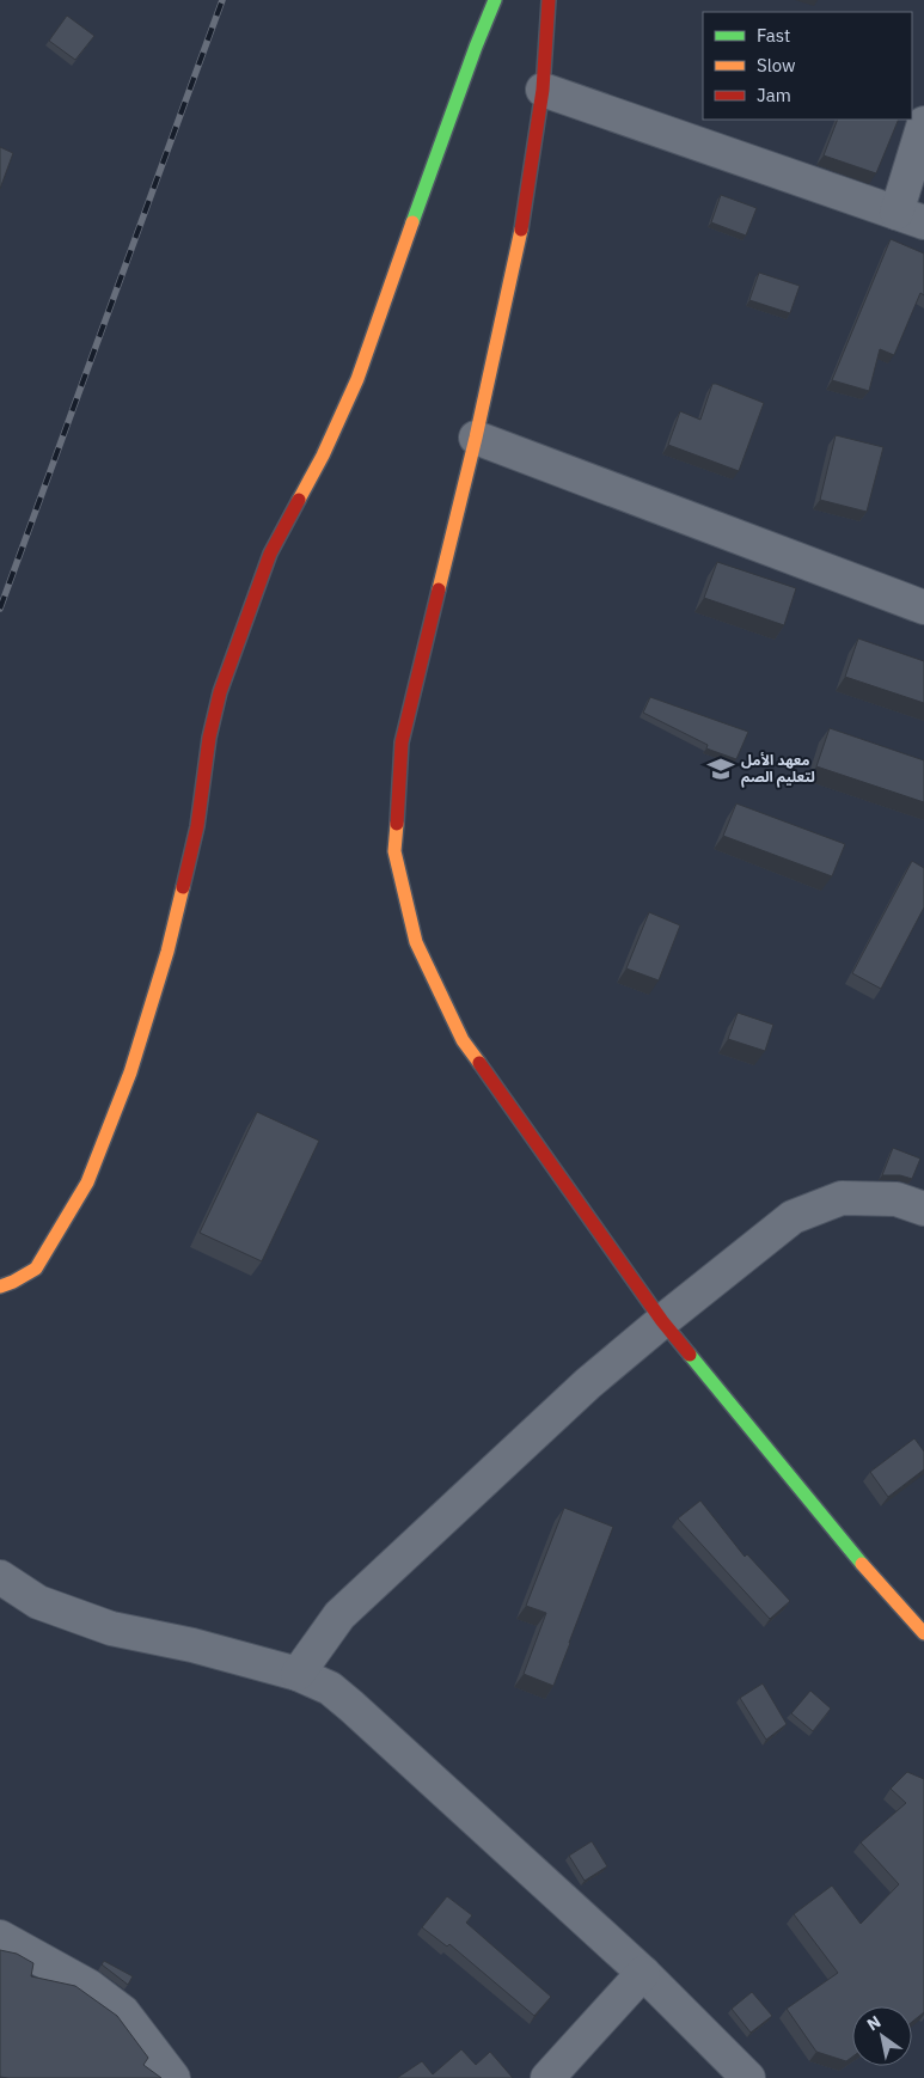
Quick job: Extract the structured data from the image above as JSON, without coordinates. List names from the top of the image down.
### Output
{
  "places": {
    "school or university": ["معهد الأمل لتعليم الصم"]
  },
  "legend": ["Fast", "Slow", "Jam"],
  "north": "top left"
}
